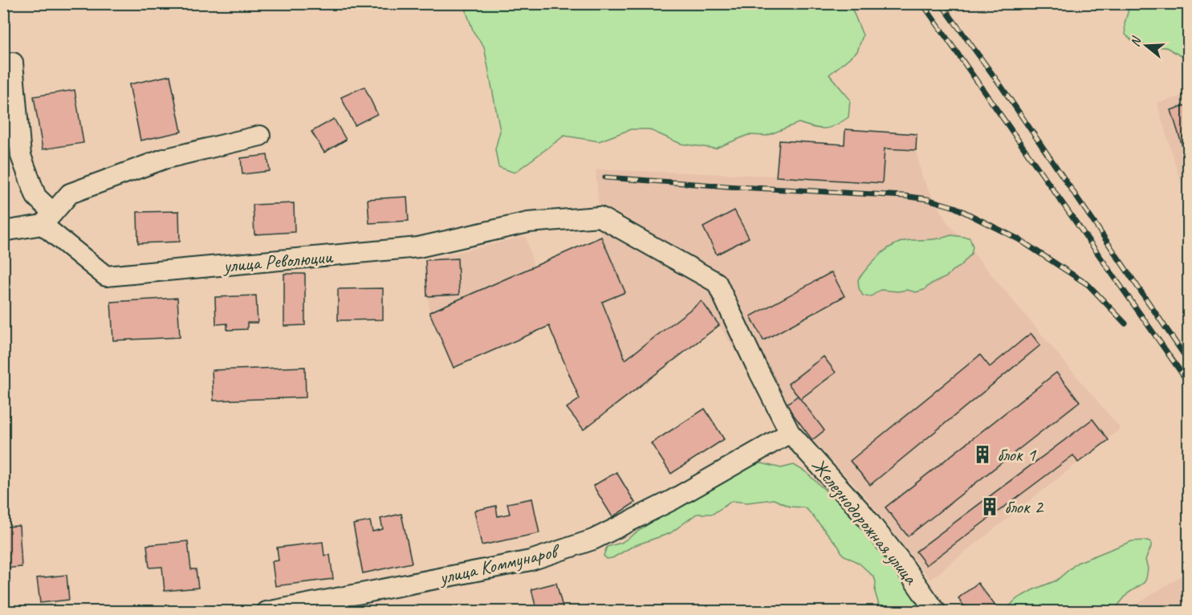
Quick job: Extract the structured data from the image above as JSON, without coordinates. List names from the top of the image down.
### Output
{
  "streets": {
    "street": ["улица Революции", "Железнодорожная улица", "улица Коммунаров"]
  },
  "crossings": [
    ["улица Революции", "Железнодорожная улица"],
    ["улица Революции", "улица Коммунаров"],
    ["Железнодорожная улица", "улица Коммунаров"]
  ],
  "places": {
    "building": ["блок 1", "блок 2"]
  },
  "north": "left"
}
